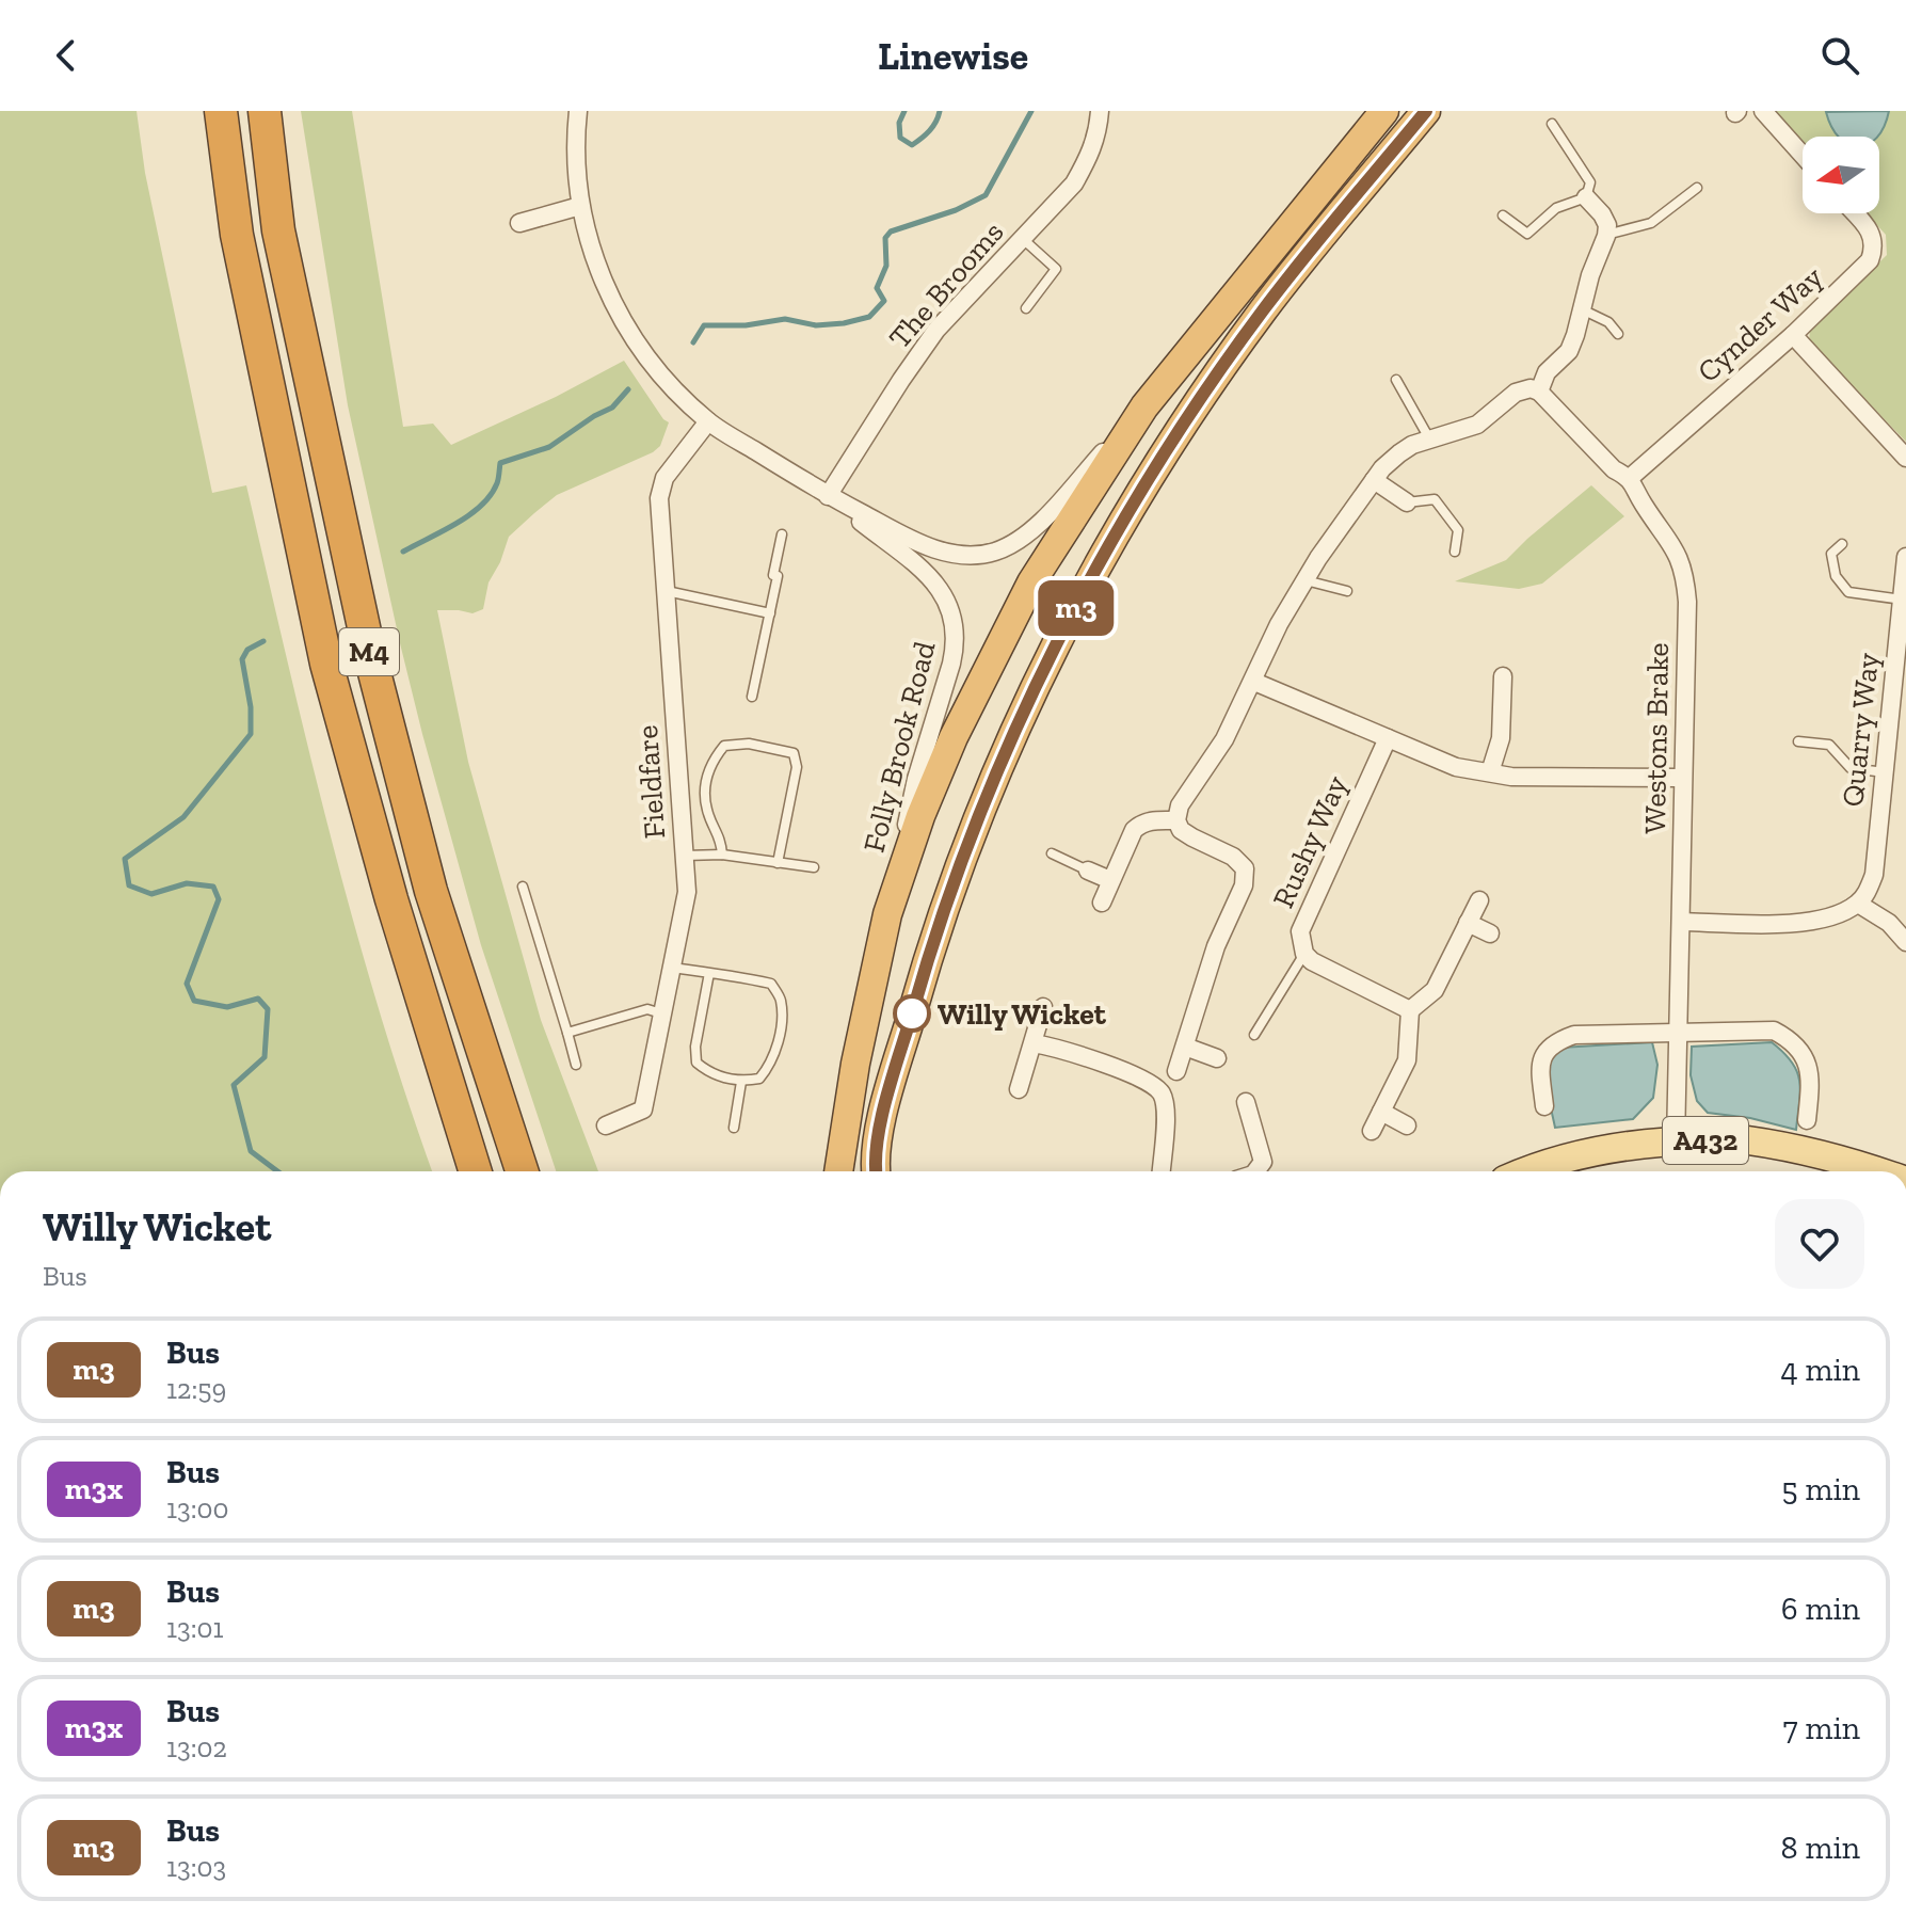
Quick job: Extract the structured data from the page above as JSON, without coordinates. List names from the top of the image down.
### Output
{
  "streets": {
    "highway": ["M4"],
    "main road": ["A432"],
    "street": [
      "The Brooms",
      "Cynder Way",
      "Quarry Way",
      "Westons Brake",
      "Folly Brook Road",
      "Fieldfare",
      "Rushy Way"
    ]
  },
  "crossings": [
    ["The Brooms", "Folly Brook Road"],
    ["Cynder Way", "Westons Brake"],
    ["Westons Brake", "A432"],
    ["Folly Brook Road", "Fieldfare"]
  ],
  "places": ["Willy Wicket"],
  "lines": ["bus line m3"],
  "north": "left",
  "page": {
    "header": "Linewise",
    "on_map": "m3",
    "heading": ["Willy Wicket", "Bus"],
    "list": [
      {
        "mark": "m3",
        "name": "Bus",
        "note": "12:59",
        "value": "4 min"
      },
      {
        "mark": "m3x",
        "name": "Bus",
        "note": "13:00",
        "value": "5 min"
      },
      {
        "mark": "m3",
        "name": "Bus",
        "note": "13:01",
        "value": "6 min"
      },
      {
        "mark": "m3x",
        "name": "Bus",
        "note": "13:02",
        "value": "7 min"
      },
      {
        "mark": "m3",
        "name": "Bus",
        "note": "13:03",
        "value": "8 min"
      }
    ]
  }
}
